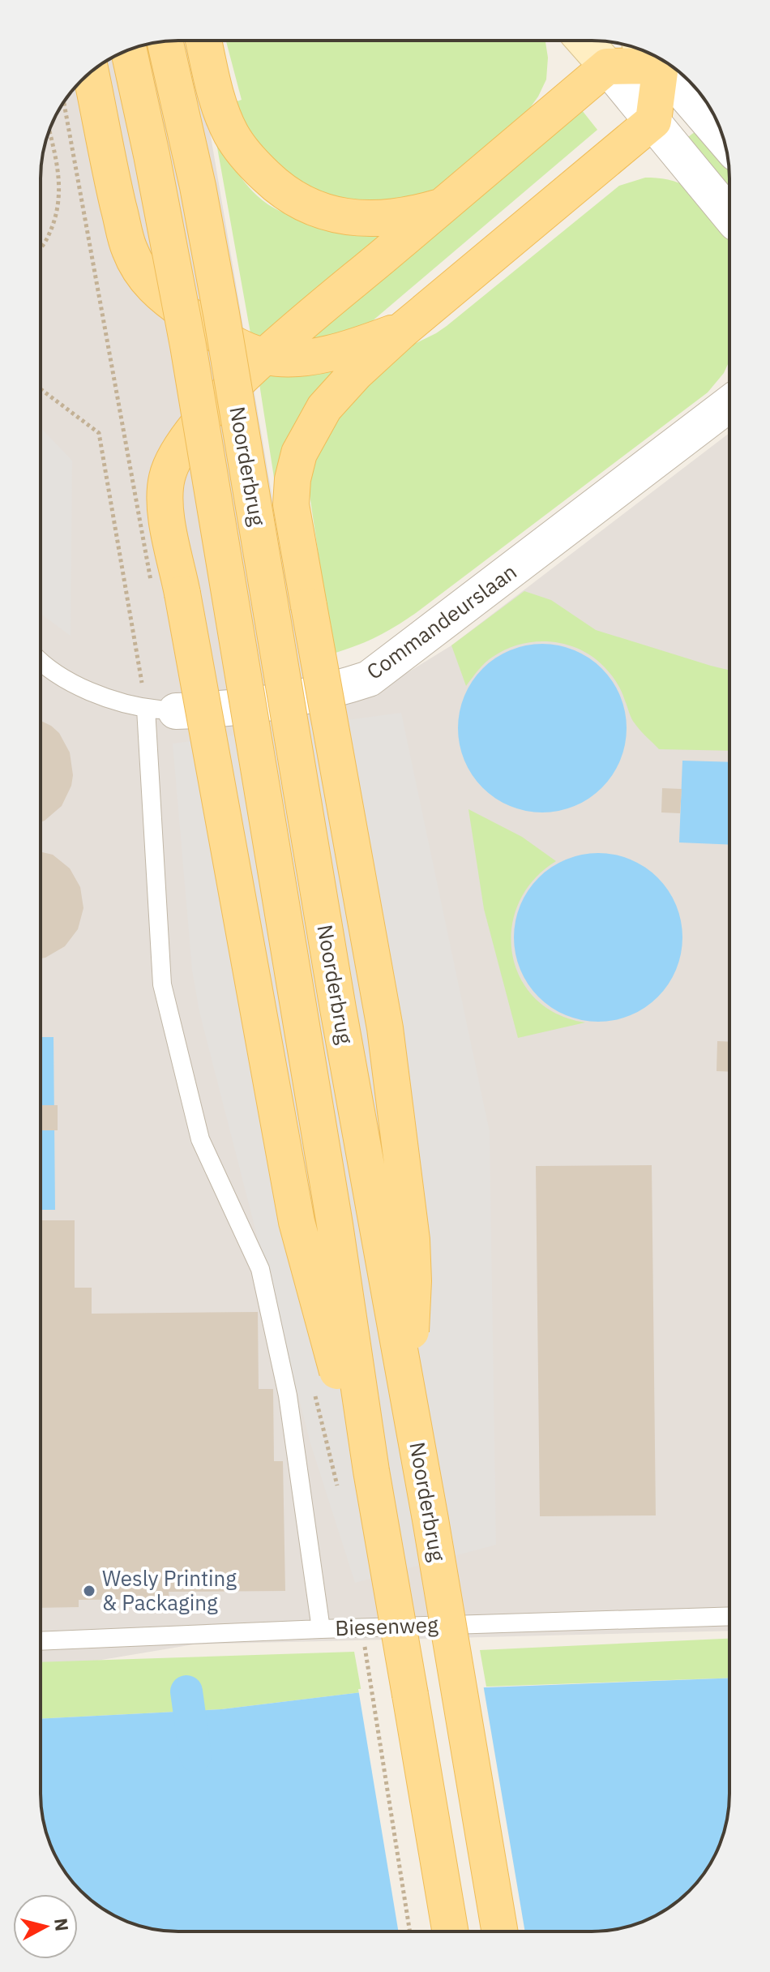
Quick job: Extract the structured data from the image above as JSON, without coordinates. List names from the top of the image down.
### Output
{
  "streets": {
    "main road": ["Noorderbrug"],
    "street": ["Commandeurslaan"],
    "lane": ["Biesenweg"]
  },
  "places": ["Wesly Printing & Packaging"],
  "north": "right"
}
